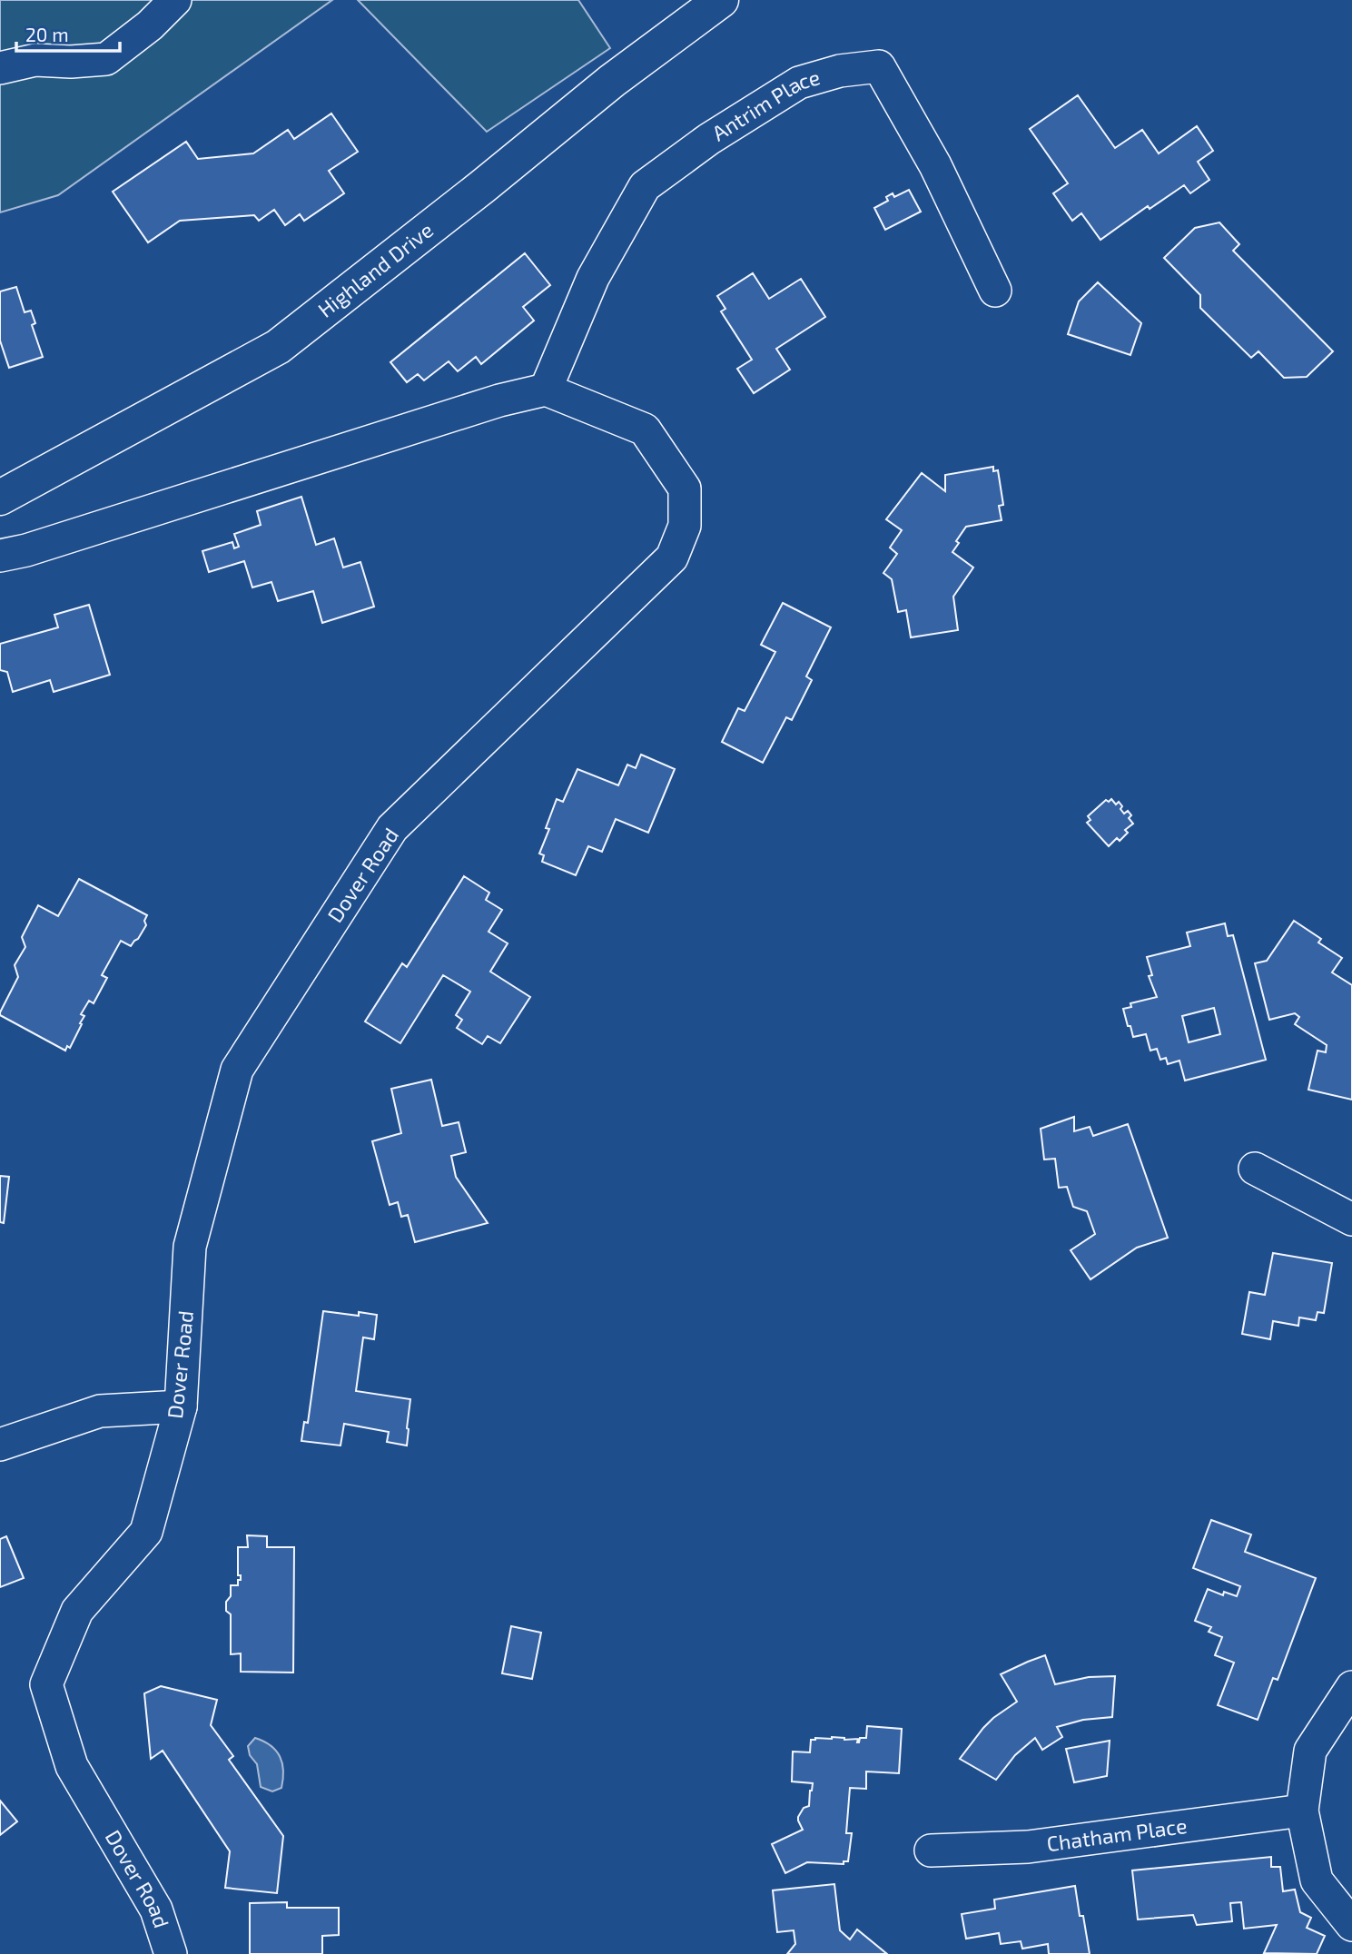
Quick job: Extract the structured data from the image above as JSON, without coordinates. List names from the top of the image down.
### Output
{
  "streets": {
    "street": [
      "Antrim Place",
      "Highland Drive",
      "Dover Road",
      "Chatham Place"
    ]
  },
  "crossings": [
    ["Antrim Place", "Dover Road"]
  ],
  "scale_bar": "20 m"
}
